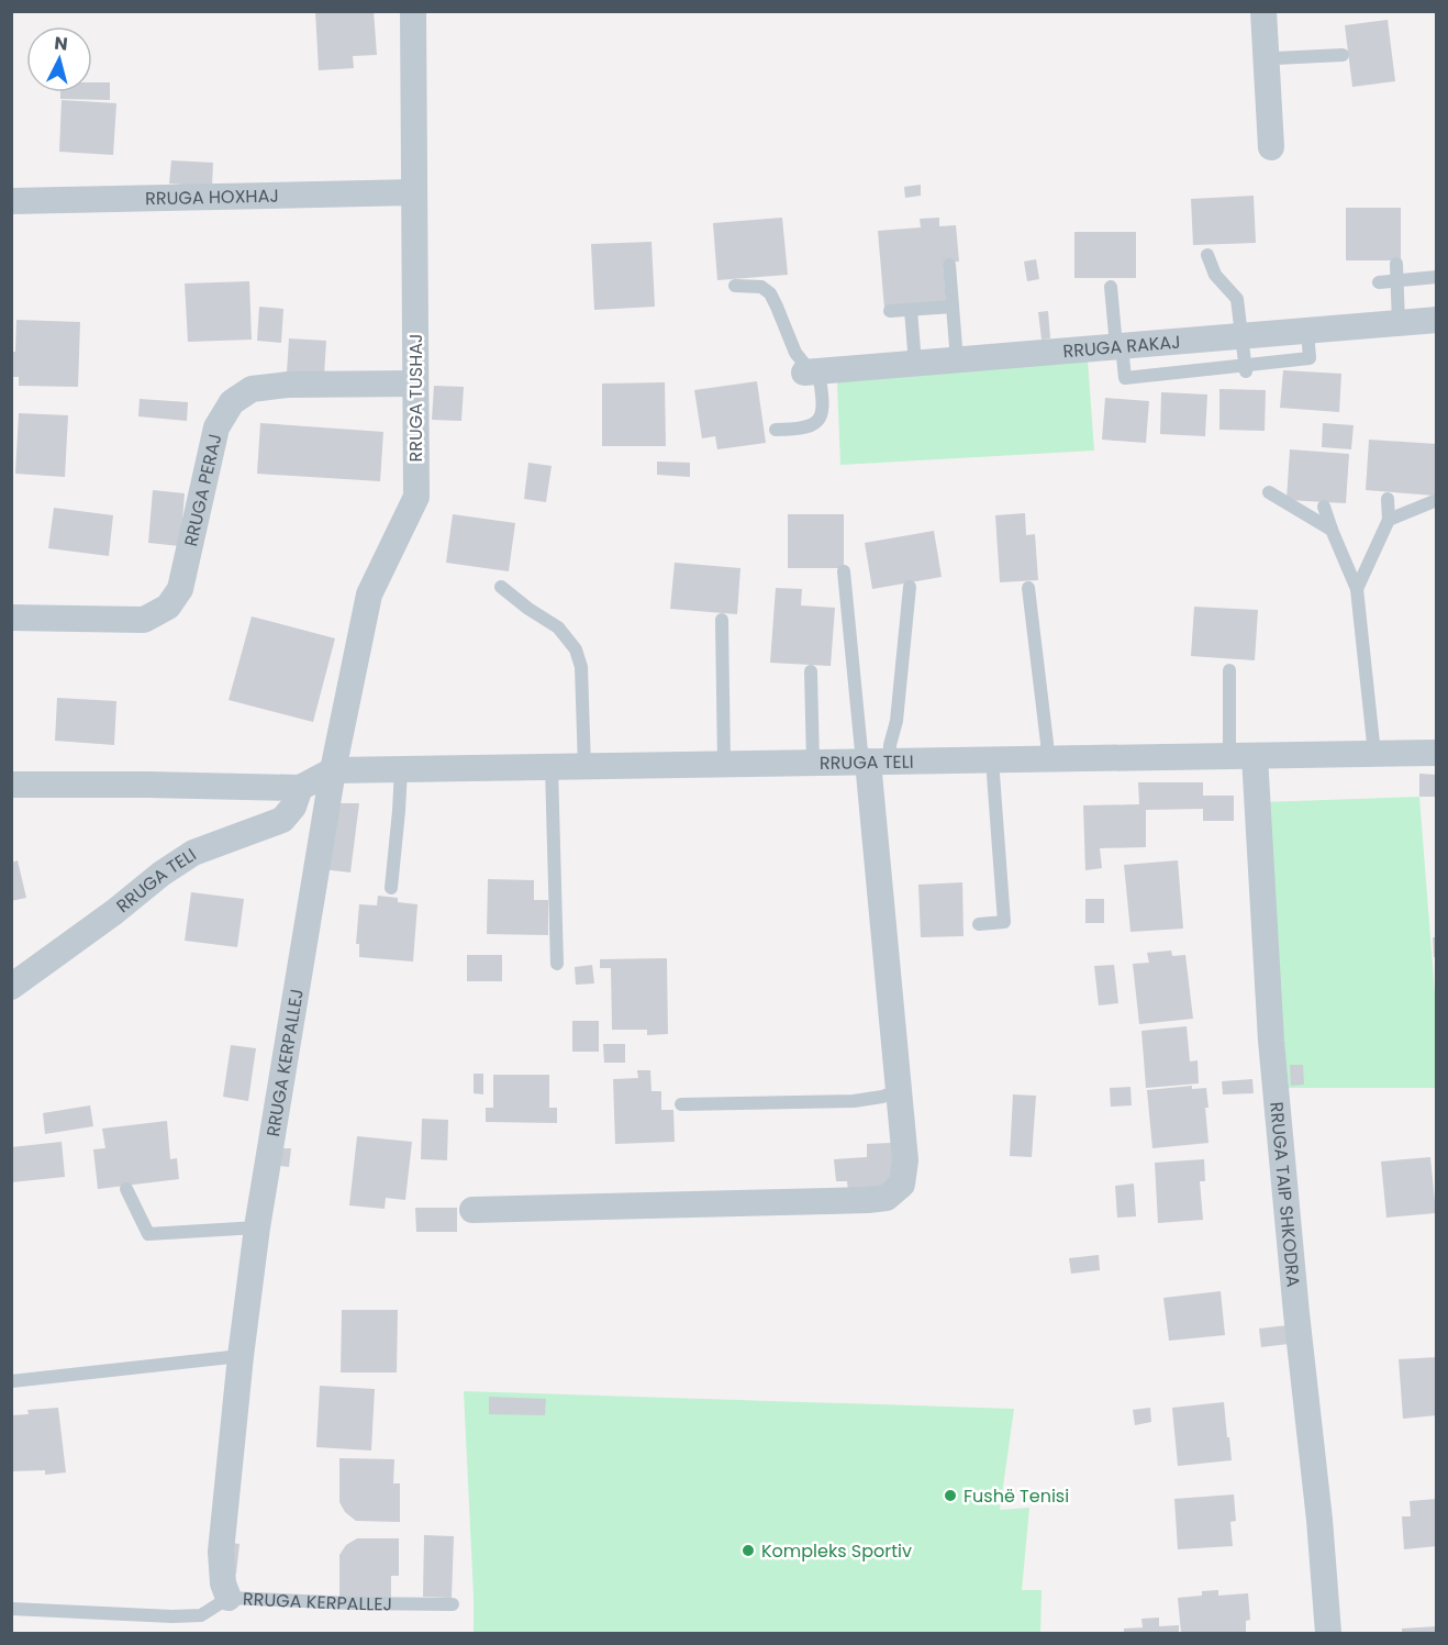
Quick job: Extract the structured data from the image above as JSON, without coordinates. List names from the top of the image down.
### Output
{
  "streets": {
    "street": [
      "RRUGA HOXHAJ",
      "RRUGA RAKAJ",
      "RRUGA TUSHAJ",
      "RRUGA PERAJ",
      "RRUGA TELI",
      "RRUGA KERPALLEJ",
      "RRUGA TAIP SHKODRA"
    ]
  },
  "crossings": [
    ["RRUGA HOXHAJ", "RRUGA TUSHAJ"],
    ["RRUGA TUSHAJ", "RRUGA PERAJ"],
    ["RRUGA TUSHAJ", "RRUGA TELI"],
    ["RRUGA TUSHAJ", "RRUGA KERPALLEJ"],
    ["RRUGA TELI", "RRUGA KERPALLEJ"],
    ["RRUGA TELI", "RRUGA TAIP SHKODRA"]
  ],
  "places": ["Fushë Tenisi", "Kompleks Sportiv"],
  "north": "top"
}
